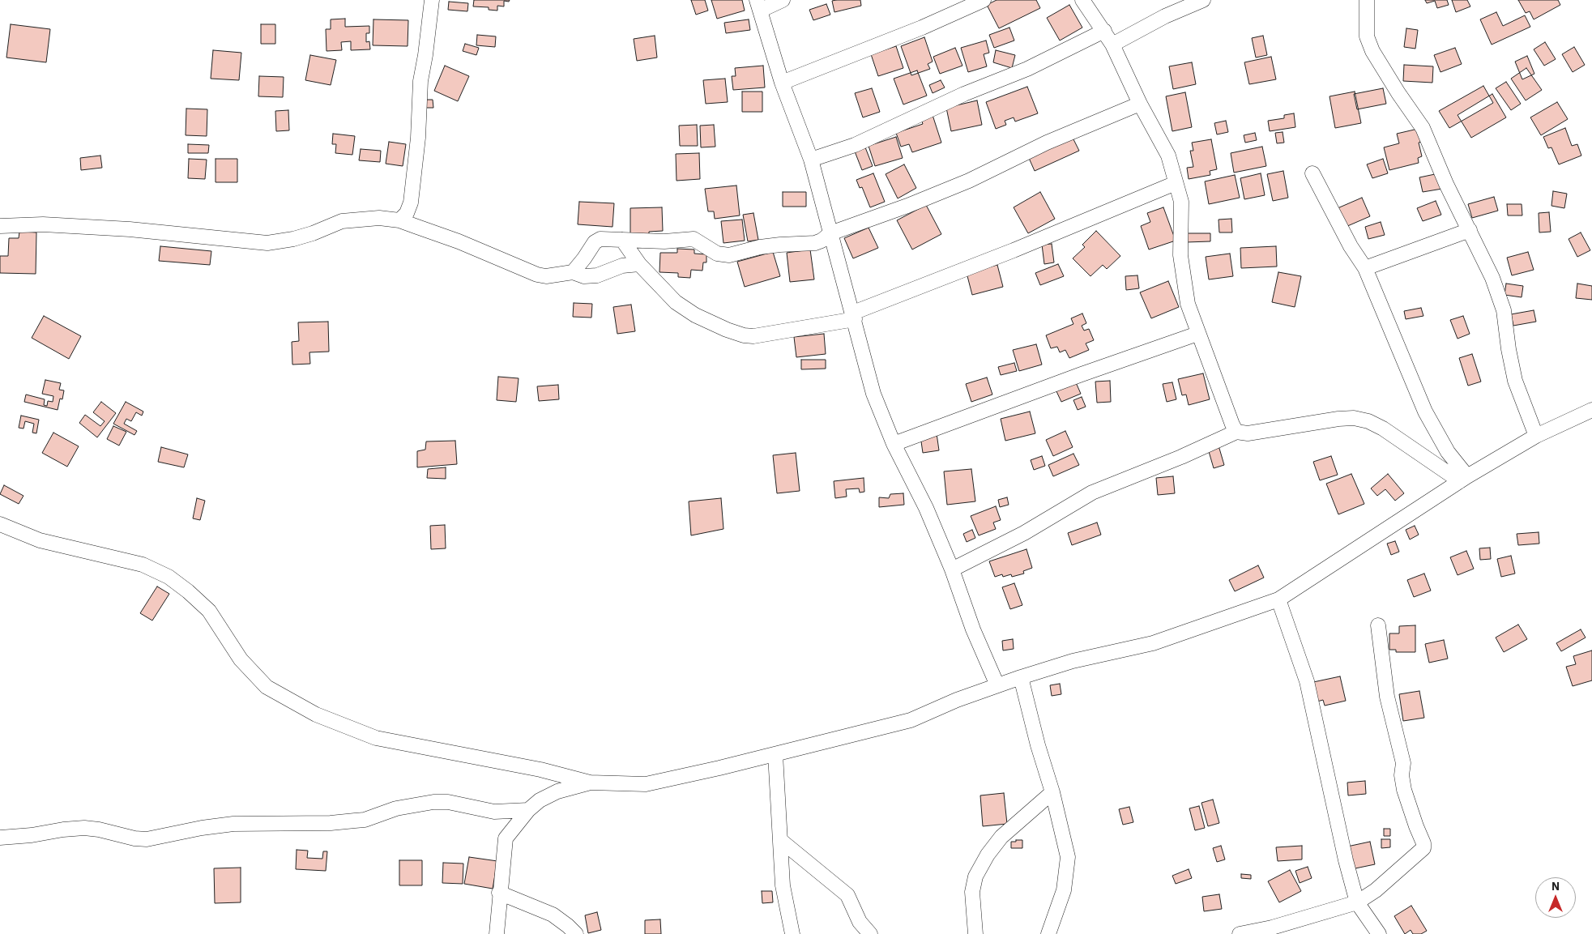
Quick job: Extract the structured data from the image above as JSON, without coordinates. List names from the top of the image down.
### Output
{
  "north": "top"
}
